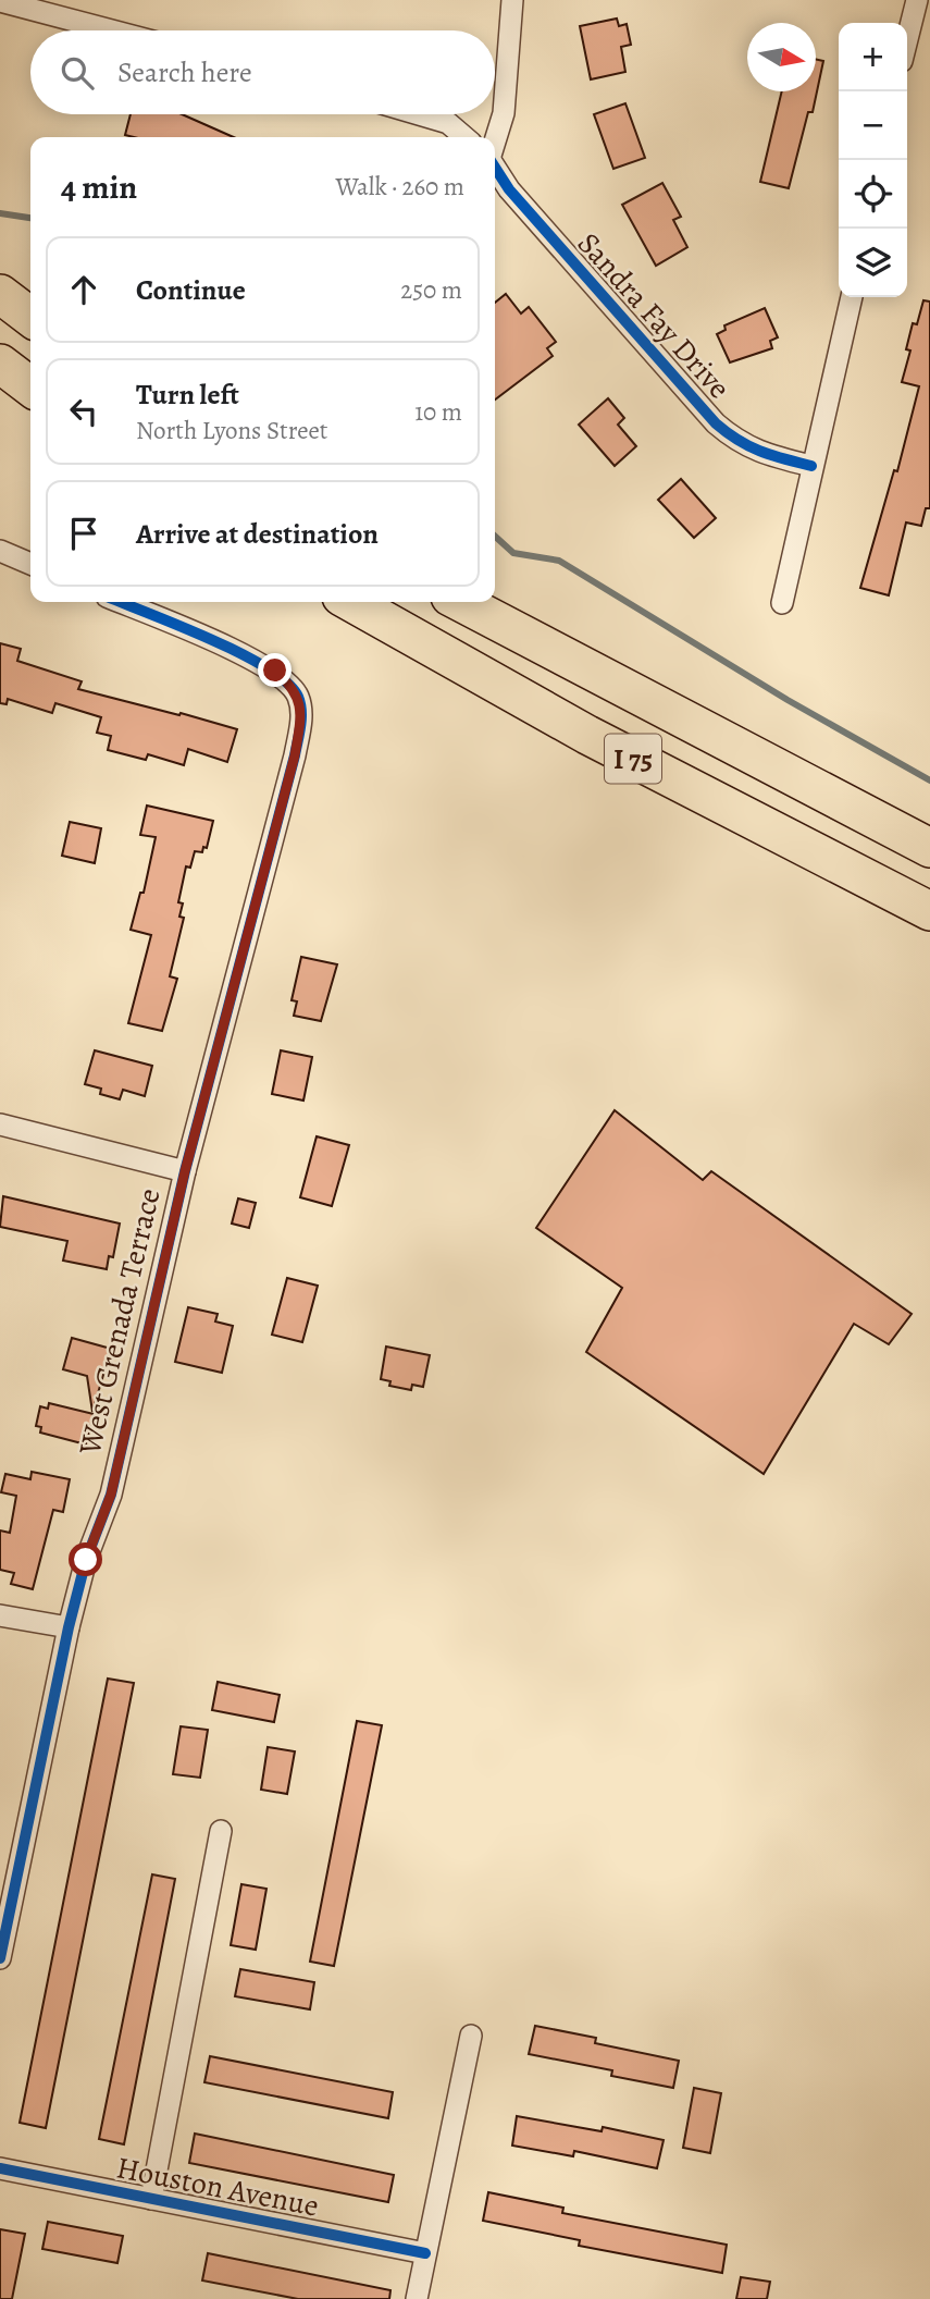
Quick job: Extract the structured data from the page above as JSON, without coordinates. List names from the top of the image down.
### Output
{
  "streets": {
    "highway": ["I 75"],
    "street": ["Sandra Fay Drive", "West Grenada Terrace", "Houston Avenue"]
  },
  "north": "right",
  "page": {
    "map_buttons": ["+", "−"],
    "search": "Search here",
    "heading": ["4 min", "Walk · 260 m"],
    "list": [
      ["Continue", "250 m"],
      ["Turn left", "North Lyons Street", "10 m"],
      "Arrive at destination"
    ]
  }
}
